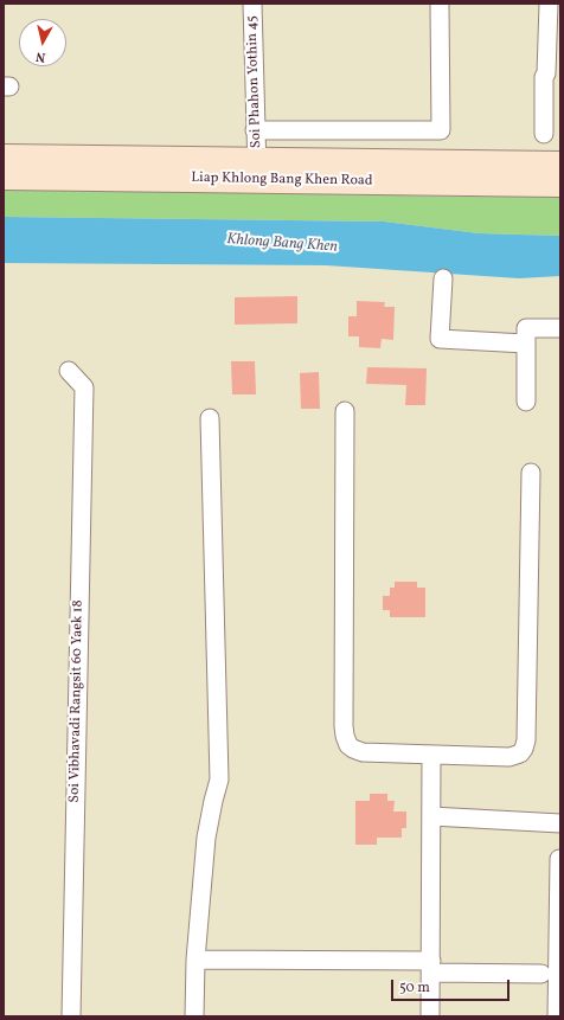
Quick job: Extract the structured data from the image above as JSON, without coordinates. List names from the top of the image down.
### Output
{
  "streets": {
    "main road": ["Liap Khlong Bang Khen Road"],
    "street": ["Soi Phahon Yothin 45", "Soi Vibhavadi Rangsit 60 Yaek 18"]
  },
  "crossings": [
    ["Soi Phahon Yothin 45", "Liap Khlong Bang Khen Road"]
  ],
  "water": ["Khlong Bang Khen"],
  "scale_bar": "50 m",
  "north": "bottom"
}
